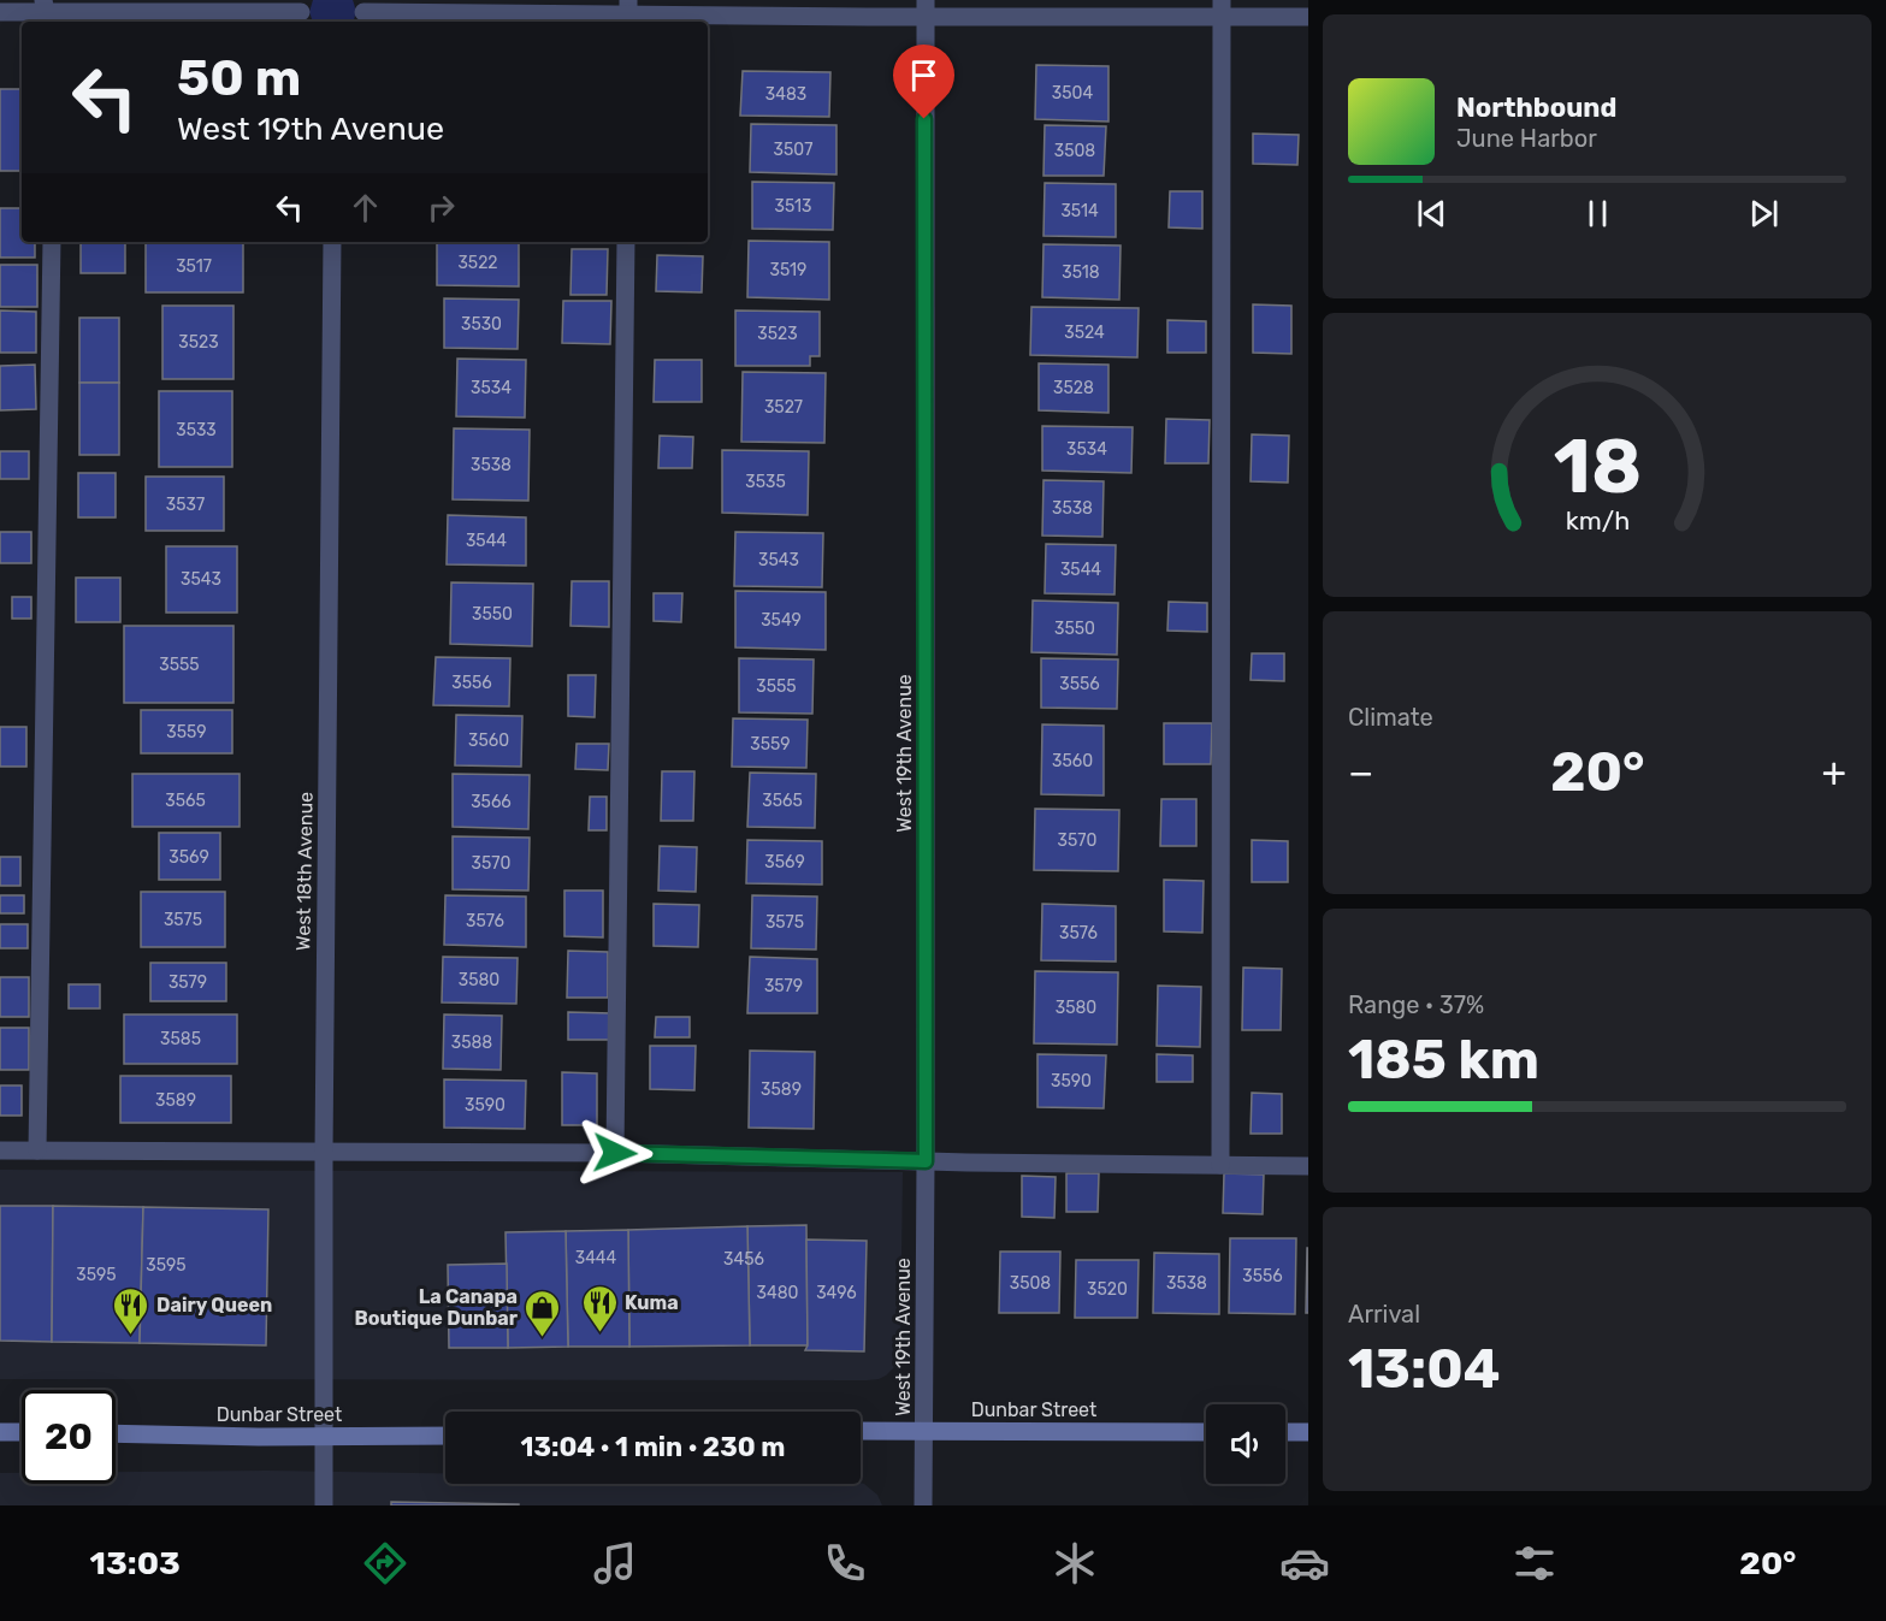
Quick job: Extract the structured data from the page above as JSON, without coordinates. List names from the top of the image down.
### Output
{
  "streets": {
    "main road": ["Dunbar Street"],
    "street": ["West 19th Avenue", "West 18th Avenue"]
  },
  "crossings": [
    ["West 19th Avenue", "Dunbar Street"],
    ["West 18th Avenue", "Dunbar Street"]
  ],
  "places": {
    "restaurant": ["Kuma", "Dairy Queen"],
    "shop": ["La Canapa Boutique Dunbar"]
  },
  "house_numbers": [
    "3504",
    "3483",
    "3507",
    "3508",
    "3513",
    "3514",
    "3522",
    "3517",
    "3519",
    "3518",
    "3530",
    "3524",
    "3523",
    "3523",
    "3534",
    "3528",
    "3527",
    "3533",
    "3534",
    "3538",
    "3535",
    "3537",
    "3538",
    "3544",
    "3543",
    "3544",
    "3543",
    "3550",
    "3549",
    "3550",
    "3555",
    "3556",
    "3556",
    "3555",
    "3559",
    "3560",
    "3559",
    "3560",
    "3565",
    "3565",
    "3566",
    "3570",
    "3569",
    "3569",
    "3570",
    "3575",
    "3576",
    "3575",
    "3576",
    "3580",
    "3579",
    "3579",
    "3580",
    "3585",
    "3588",
    "3590",
    "3589",
    "3589",
    "3590",
    "3444",
    "3456",
    "3595",
    "3595",
    "3556",
    "3508",
    "3538",
    "3520",
    "3480",
    "3496"
  ],
  "page": {
    "turn": ["50 m", "West 19th Avenue"],
    "song": ["Northbound", "June Harbor"],
    "tile": [
      "Climate",
      ["Range · 37%", "185 km"],
      ["Arrival", "13:04"]
    ],
    "heat": ["−", "20°", "+"],
    "limit": "20",
    "trip": "13:04 · 1 min · 230 m",
    "tabs": ["13:03", "20°"],
    "gauge": ["18", "km/h"]
  }
}
